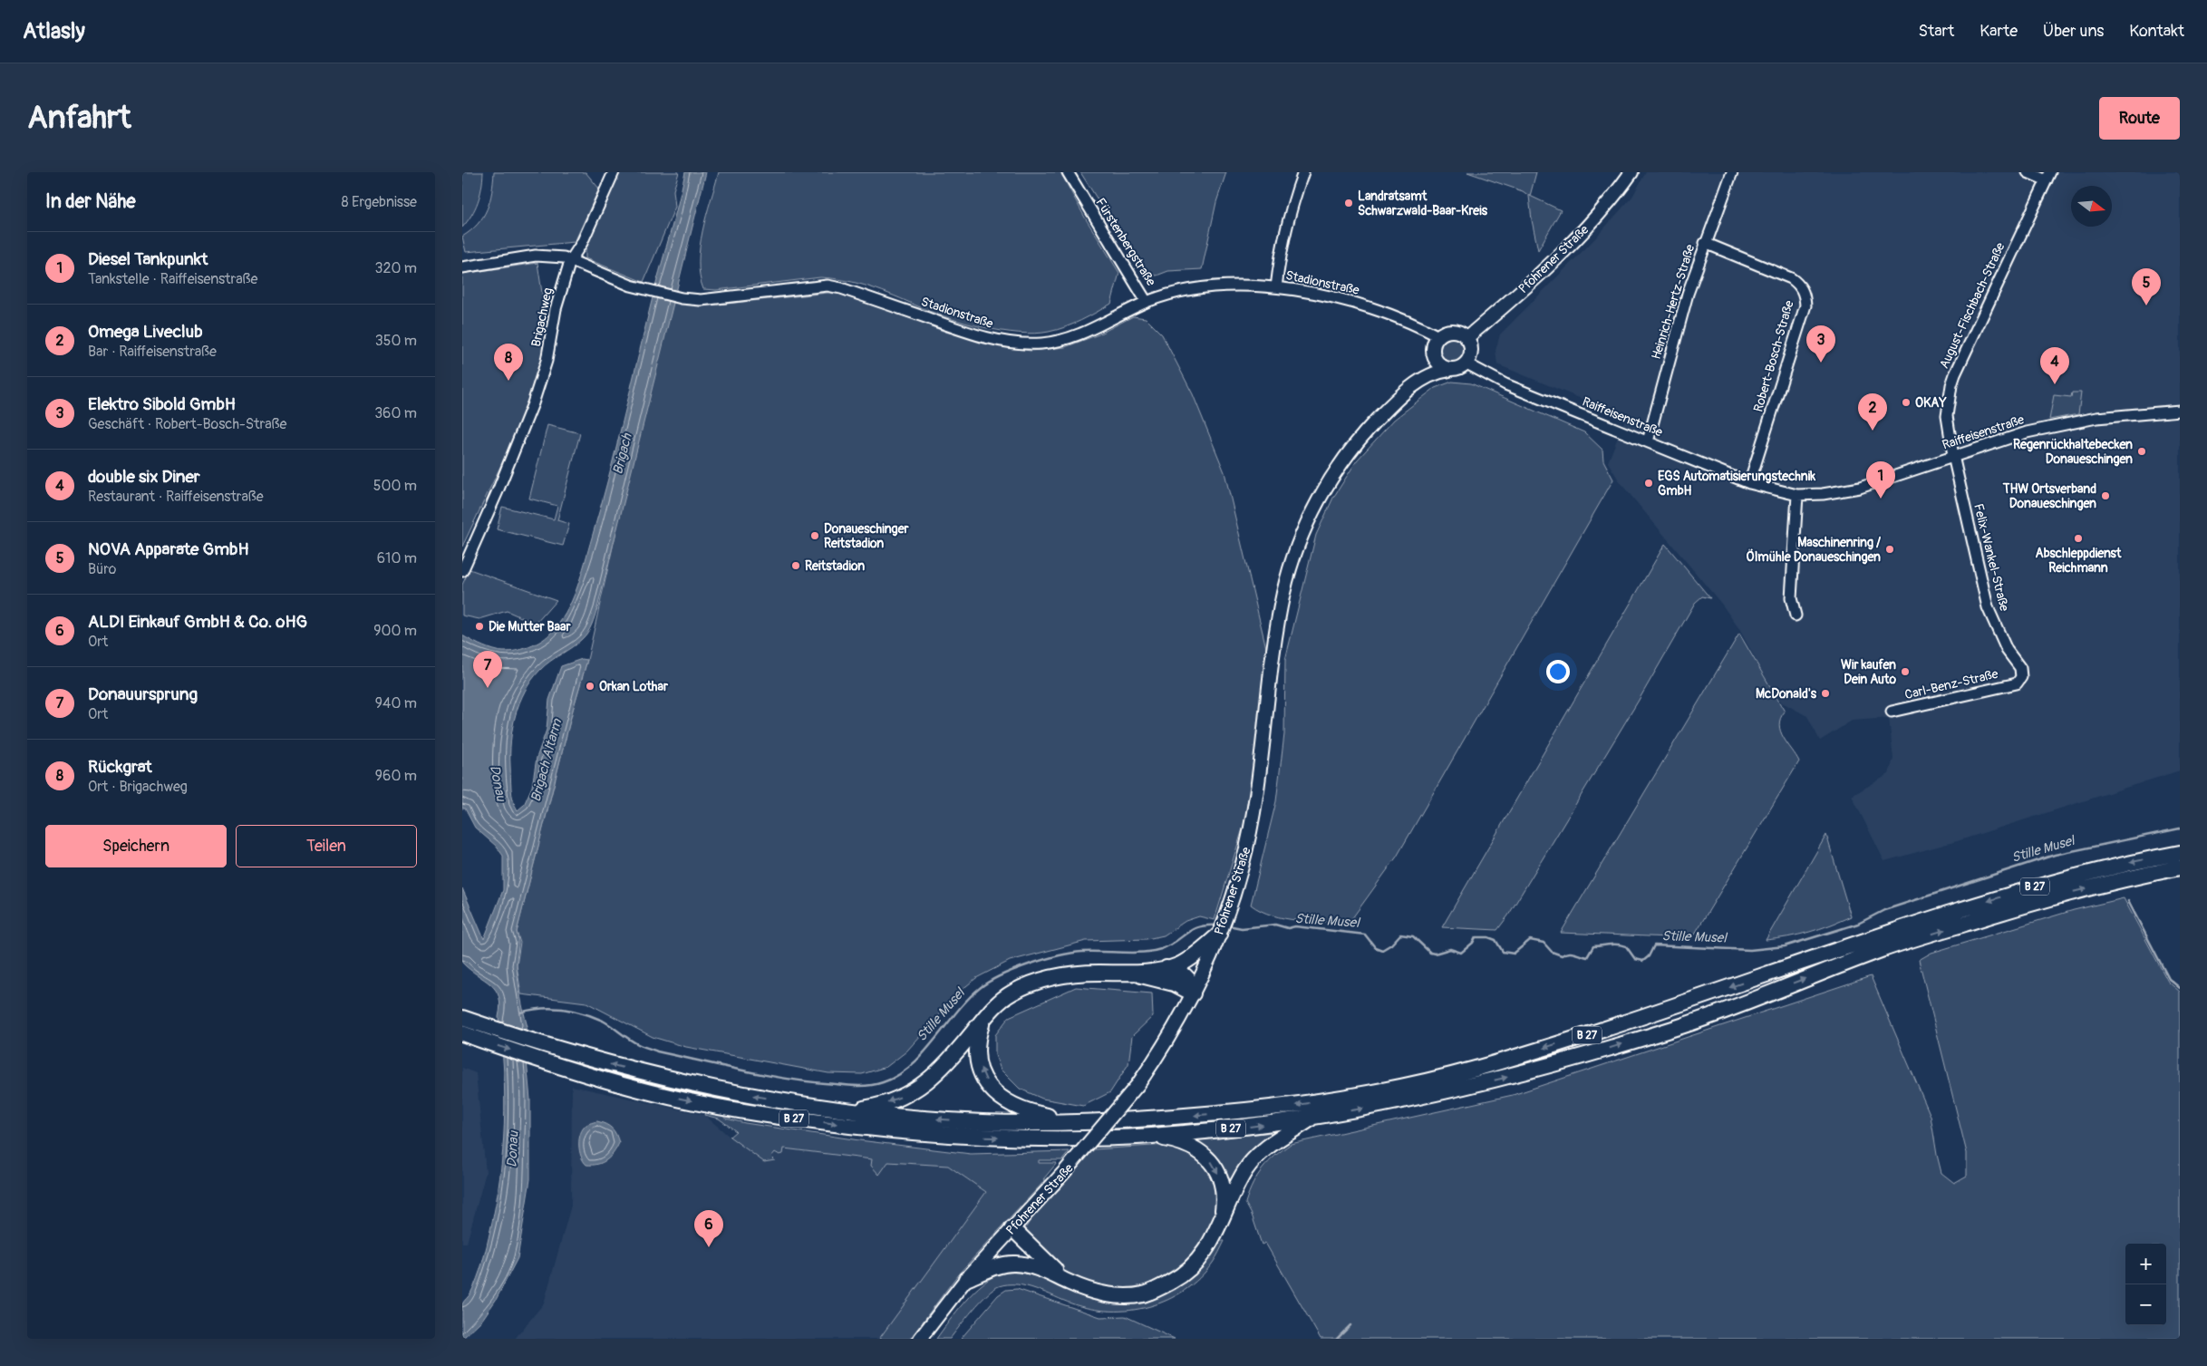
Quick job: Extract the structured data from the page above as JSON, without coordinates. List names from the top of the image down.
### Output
{
  "streets": {
    "highway": ["B 27"],
    "main road": ["Pfohrener Straße"],
    "street": [
      "Fürstenbergstraße",
      "Stadionstraße",
      "Heinrich-Hertz-Straße",
      "August-Fischbach-Straße",
      "Brigachweg",
      "Robert-Bosch-Straße",
      "Raiffeisenstraße",
      "Felix-Wankel-Straße",
      "Carl-Benz-Straße"
    ]
  },
  "crossings": [
    ["Fürstenbergstraße", "Stadionstraße"],
    ["Pfohrener Straße", "Stadionstraße"],
    ["Pfohrener Straße", "Raiffeisenstraße"],
    ["Stadionstraße", "Brigachweg"],
    ["Stadionstraße", "Raiffeisenstraße"],
    ["Heinrich-Hertz-Straße", "Robert-Bosch-Straße"],
    ["Heinrich-Hertz-Straße", "Raiffeisenstraße"],
    ["August-Fischbach-Straße", "Raiffeisenstraße"],
    ["August-Fischbach-Straße", "Felix-Wankel-Straße"],
    ["Robert-Bosch-Straße", "Raiffeisenstraße"],
    ["Raiffeisenstraße", "Felix-Wankel-Straße"],
    ["Felix-Wankel-Straße", "Carl-Benz-Straße"]
  ],
  "water": [
    "Brigach",
    "Brigach Altarm",
    "Donau",
    "Stille Musel"
  ],
  "places": [
    "Landratsamt Schwarzwald-Baar-Kreis",
    "OKAY",
    "Regenrückhaltebecken Donaueschingen",
    "EGS Automatisierungstechnik GmbH",
    "THW Ortsverband Donaueschingen",
    "Donaueschinger Reitstadion",
    "Abschleppdienst Reichmann",
    "Maschinenring / Ölmühle Donaueschingen",
    "Reitstadion",
    "Die Mutter Baar",
    "Wir kaufen Dein Auto",
    "Orkan Lothar",
    "McDonald's"
  ],
  "north": "right",
  "page": {
    "header": "Atlasly",
    "nav": [
      "Start",
      "Karte",
      "Über uns",
      "Kontakt"
    ],
    "buttons": [
      "Route",
      ["Speichern", "Teilen"]
    ],
    "title": "Anfahrt",
    "heading": ["In der Nähe", "8 Ergebnisse"],
    "list": [
      {
        "mark": "1",
        "name": "Diesel Tankpunkt",
        "note": "Tankstelle · Raiffeisenstraße",
        "value": "320 m"
      },
      {
        "mark": "2",
        "name": "Omega Liveclub",
        "note": "Bar · Raiffeisenstraße",
        "value": "350 m"
      },
      {
        "mark": "3",
        "name": "Elektro Sibold GmbH",
        "note": "Geschäft · Robert-Bosch-Straße",
        "value": "360 m"
      },
      {
        "mark": "4",
        "name": "double six Diner",
        "note": "Restaurant · Raiffeisenstraße",
        "value": "500 m"
      },
      {
        "mark": "5",
        "name": "NOVA Apparate GmbH",
        "note": "Büro",
        "value": "610 m"
      },
      {
        "mark": "6",
        "name": "ALDI Einkauf GmbH & Co. oHG",
        "note": "Ort",
        "value": "900 m"
      },
      {
        "mark": "7",
        "name": "Donauursprung",
        "note": "Ort",
        "value": "940 m"
      },
      {
        "mark": "8",
        "name": "Rückgrat",
        "note": "Ort · Brigachweg",
        "value": "960 m"
      }
    ],
    "pins": [
      "5",
      "3",
      "8",
      "4",
      "2",
      "1",
      "7",
      "6"
    ],
    "map_buttons": ["+", "−"]
  }
}
